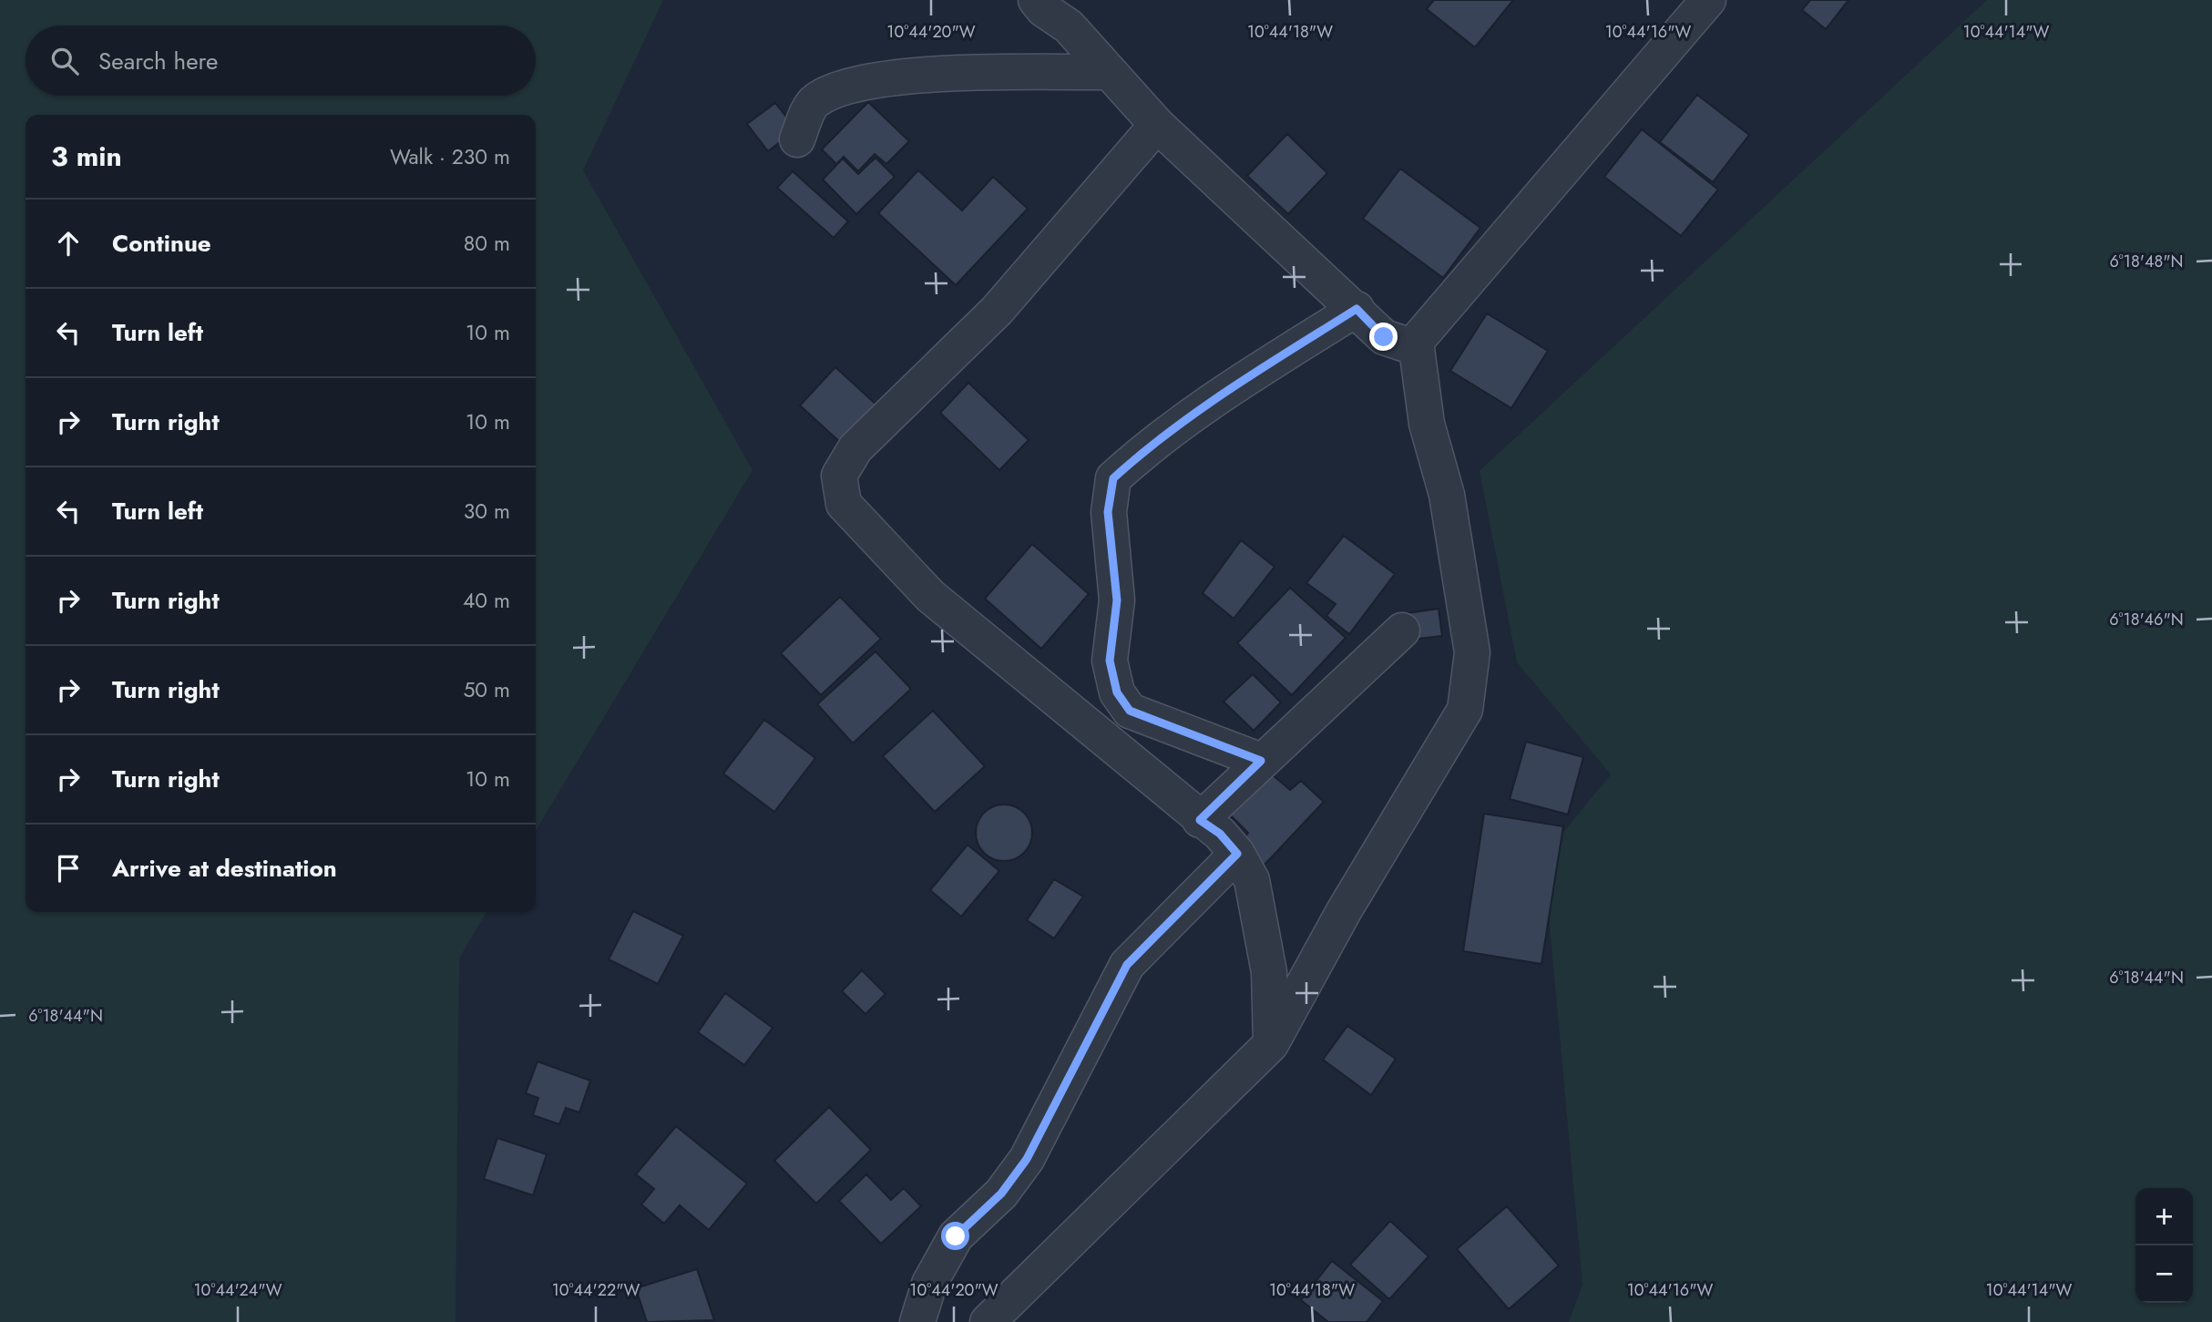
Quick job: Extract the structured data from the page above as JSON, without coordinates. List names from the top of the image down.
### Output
{
  "page": {
    "search": "Search here",
    "heading": ["3 min", "Walk · 230 m"],
    "list": [
      ["Continue", "80 m"],
      ["Turn left", "10 m"],
      ["Turn right", "10 m"],
      ["Turn left", "30 m"],
      ["Turn right", "40 m"],
      ["Turn right", "50 m"],
      ["Turn right", "10 m"],
      "Arrive at destination"
    ],
    "map_buttons": ["+", "−"]
  },
  "coordinates": [
    "10°44'20\"W",
    "10°44'18\"W",
    "10°44'16\"W",
    "10°44'14\"W",
    "6°18'48\"N",
    "6°18'46\"N",
    "6°18'44\"N",
    "10°44'24\"W",
    "10°44'22\"W"
  ]
}
